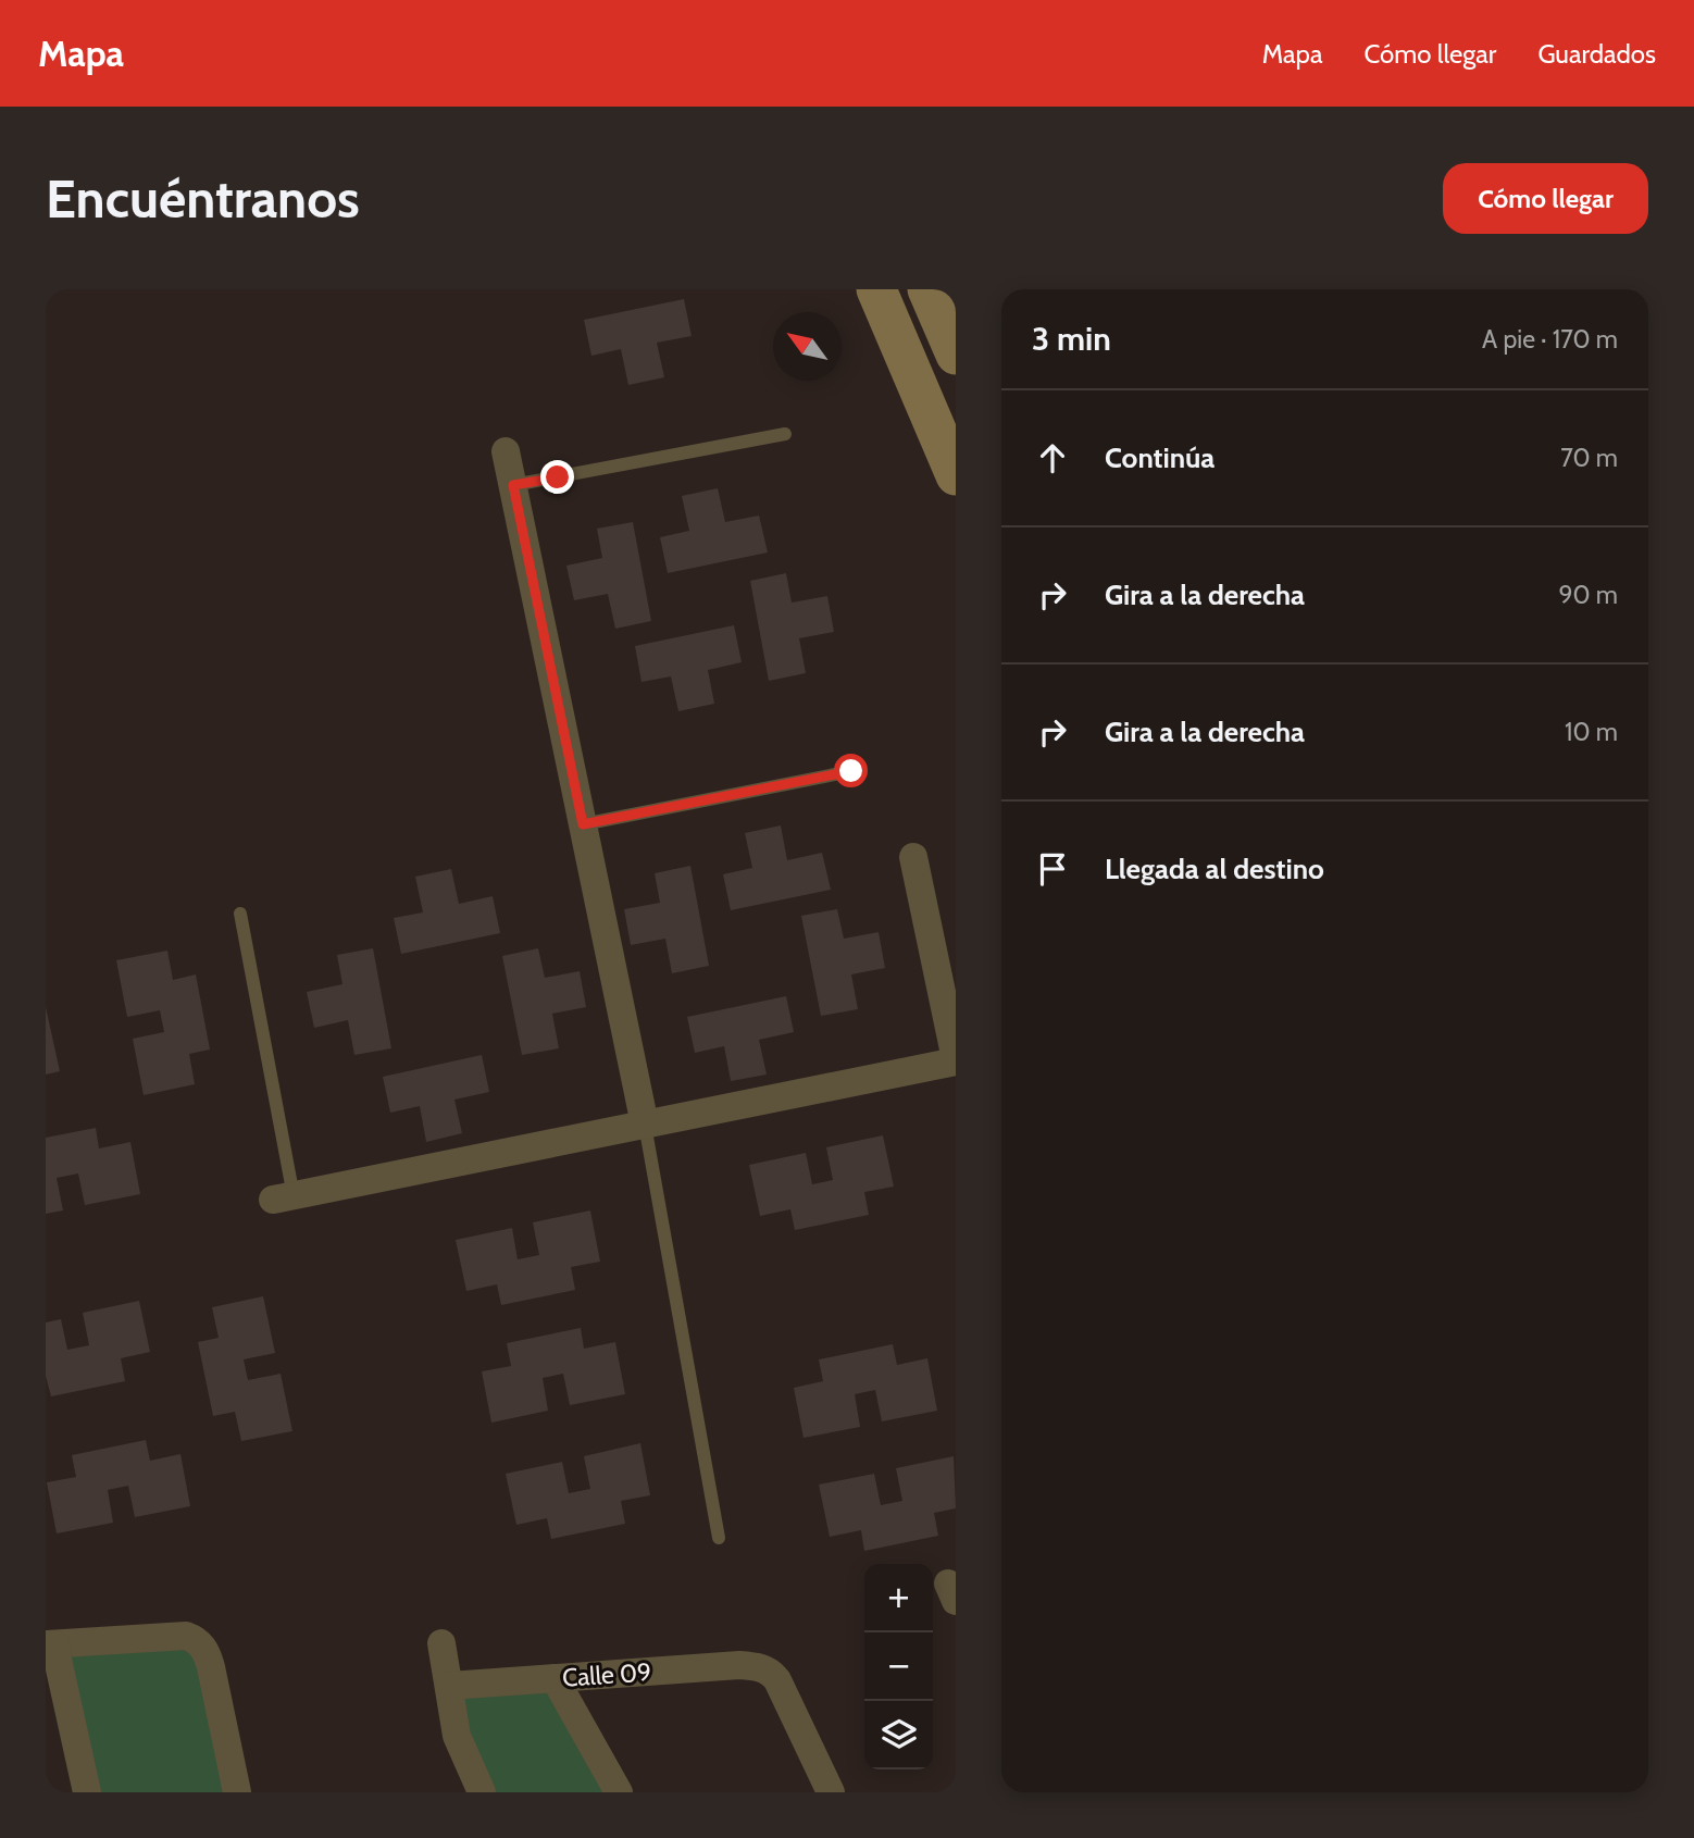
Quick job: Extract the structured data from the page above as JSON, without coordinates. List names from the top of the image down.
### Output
{
  "streets": {
    "street": ["Calle 09"]
  },
  "north": "top left",
  "page": {
    "header": "Mapa",
    "nav": ["Mapa", "Cómo llegar", "Guardados"],
    "buttons": "Cómo llegar",
    "title": "Encuéntranos",
    "heading": ["3 min", "A pie · 170 m"],
    "list": [
      ["Continúa", "70 m"],
      ["Gira a la derecha", "90 m"],
      ["Gira a la derecha", "10 m"],
      "Llegada al destino"
    ],
    "map_buttons": ["+", "−"]
  }
}
